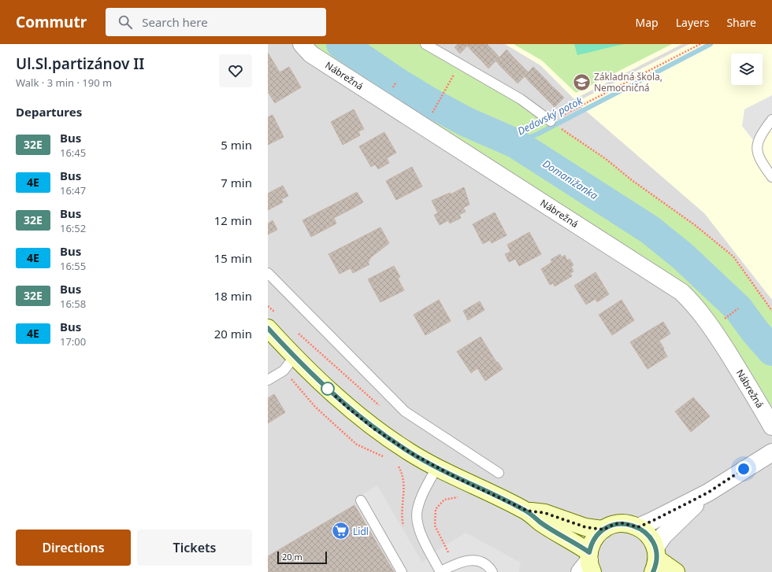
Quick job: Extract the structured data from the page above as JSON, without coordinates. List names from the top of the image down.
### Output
{
  "streets": {
    "street": ["Nábrežná"]
  },
  "water": ["Dedovský potok", "Domanižanka"],
  "places": {
    "school or university": ["Základná škola, Nemocničná"],
    "supermarket": ["Lidl"]
  },
  "lines": ["bus line 32E"],
  "scale_bar": "20 m",
  "page": {
    "header": "Commutr",
    "search": "Search here",
    "nav": ["Map", "Layers", "Share"],
    "heading": [
      ["Ul.Sl.partizánov II", "Walk · 3 min · 190 m"],
      "Departures"
    ],
    "list": [
      {
        "mark": "32E",
        "name": "Bus",
        "note": "16:45",
        "value": "5 min"
      },
      {
        "mark": "4E",
        "name": "Bus",
        "note": "16:47",
        "value": "7 min"
      },
      {
        "mark": "32E",
        "name": "Bus",
        "note": "16:52",
        "value": "12 min"
      },
      {
        "mark": "4E",
        "name": "Bus",
        "note": "16:55",
        "value": "15 min"
      },
      {
        "mark": "32E",
        "name": "Bus",
        "note": "16:58",
        "value": "18 min"
      },
      {
        "mark": "4E",
        "name": "Bus",
        "note": "17:00",
        "value": "20 min"
      }
    ],
    "buttons": ["Directions", "Tickets"],
    "scale": "20 m"
  }
}
